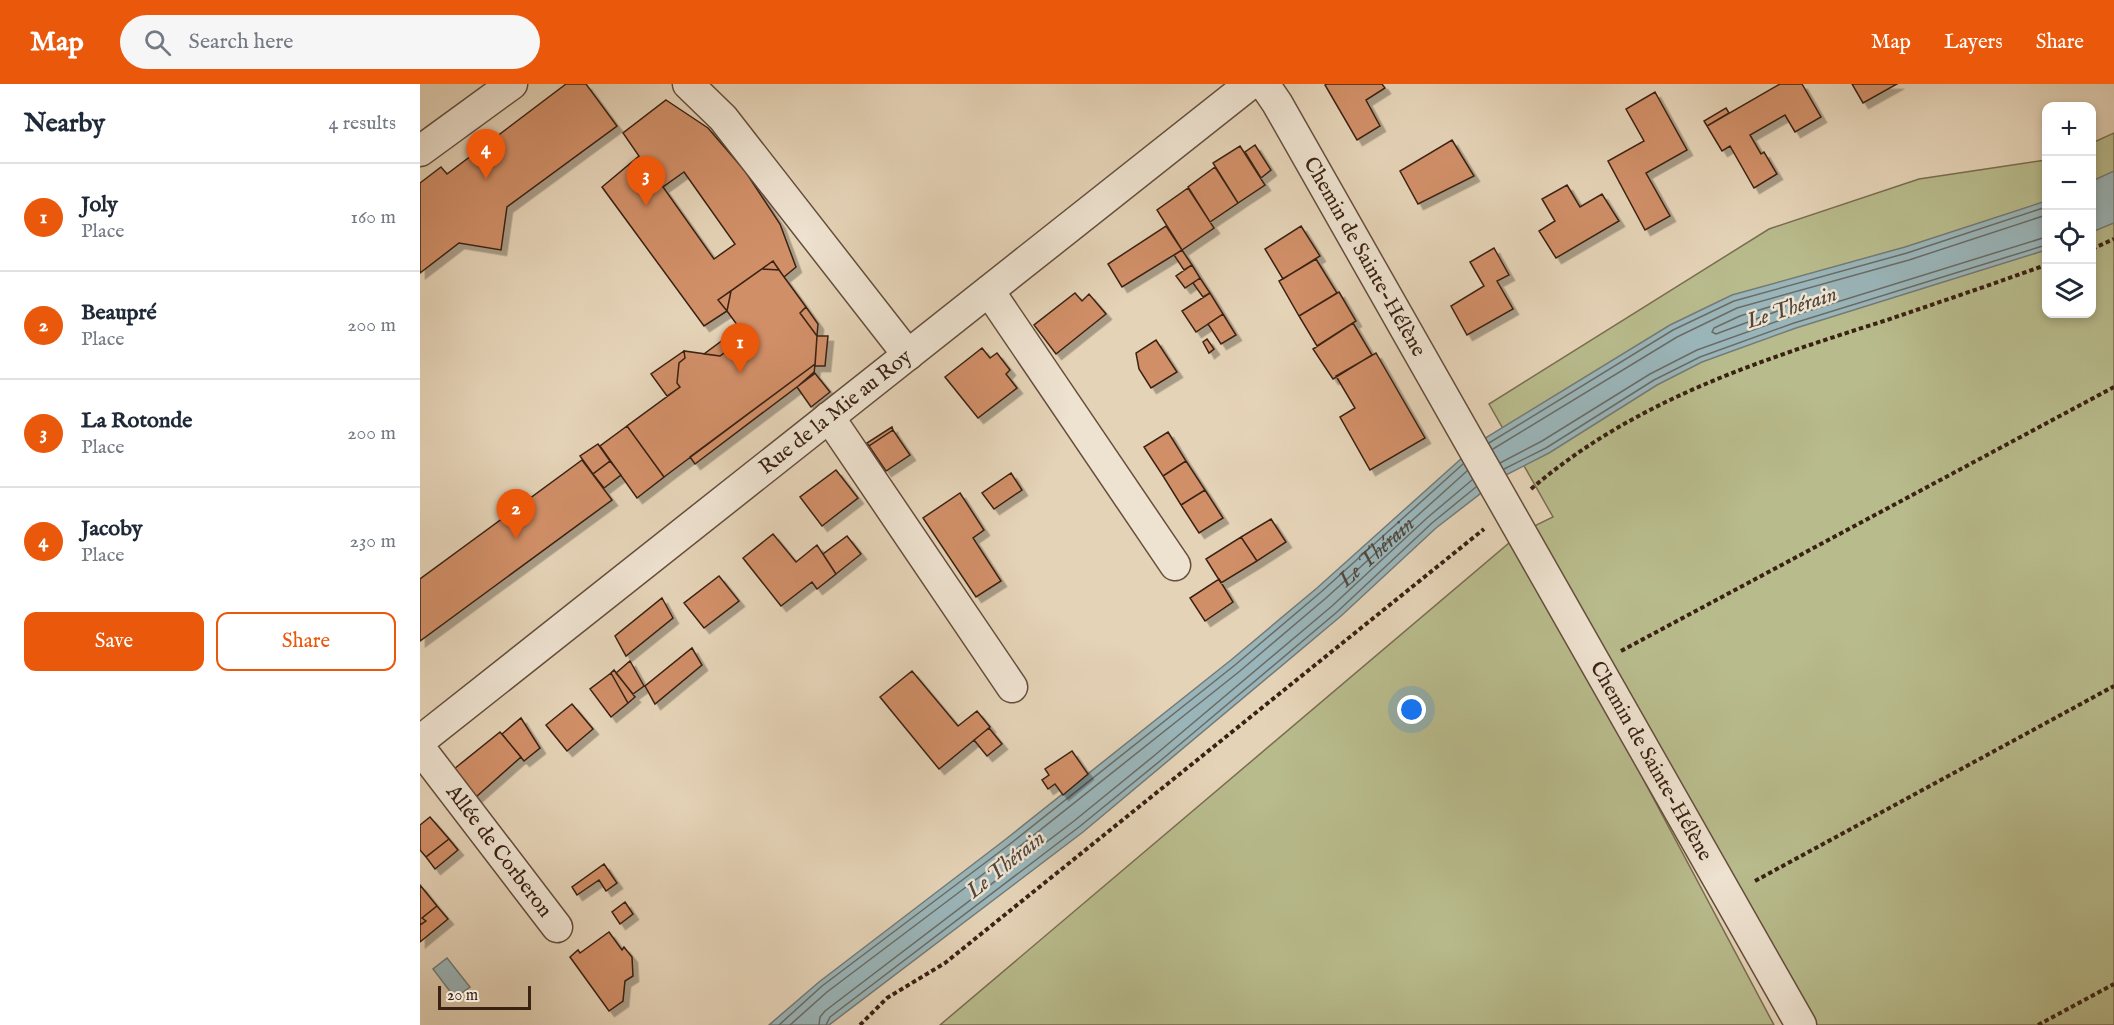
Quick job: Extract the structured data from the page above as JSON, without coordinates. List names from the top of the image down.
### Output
{
  "streets": {
    "street": ["Chemin de Sainte-Hélène", "Rue de la Mie au Roy", "Allée de Corberon"]
  },
  "water": ["Le Thérain"],
  "scale_bar": "20 m",
  "page": {
    "header": "Map",
    "search": "Search here",
    "nav": ["Map", "Layers", "Share"],
    "heading": ["Nearby", "4 results"],
    "map_buttons": ["+", "−"],
    "pins": [
      "4",
      "3",
      "1",
      "2"
    ],
    "list": [
      {
        "mark": "1",
        "name": "Joly",
        "note": "Place",
        "value": "160 m"
      },
      {
        "mark": "2",
        "name": "Beaupré",
        "note": "Place",
        "value": "200 m"
      },
      {
        "mark": "3",
        "name": "La Rotonde",
        "note": "Place",
        "value": "200 m"
      },
      {
        "mark": "4",
        "name": "Jacoby",
        "note": "Place",
        "value": "230 m"
      }
    ],
    "buttons": ["Save", "Share"],
    "scale": "20 m"
  }
}
